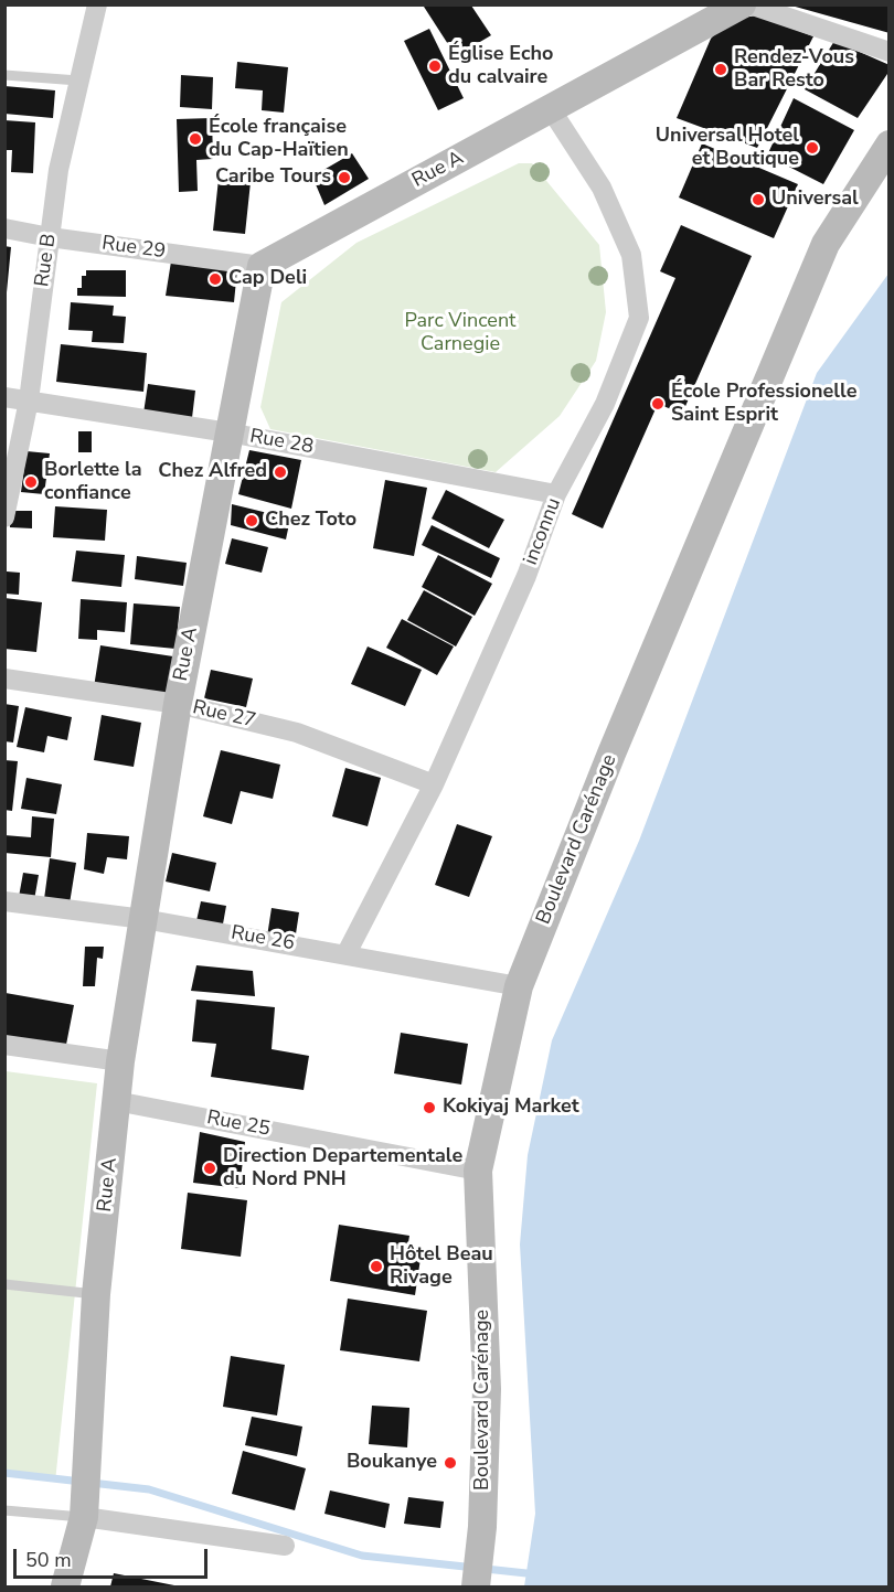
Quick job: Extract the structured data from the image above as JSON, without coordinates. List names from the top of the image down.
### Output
{
  "streets": {
    "street": [
      "Rue A",
      "Rue 29",
      "Rue B",
      "Rue 28",
      "inconnu",
      "Rue 27",
      "Boulevard Carénage",
      "Rue 26",
      "Rue 25"
    ]
  },
  "crossings": [
    ["Rue A", "Rue 29"],
    ["Rue A", "Rue 28"],
    ["Rue A", "inconnu"],
    ["Rue A", "Rue 27"],
    ["Rue A", "Rue 26"],
    ["Rue A", "Rue 25"],
    ["Rue 29", "Rue B"],
    ["Rue B", "Rue 28"],
    ["Rue 28", "inconnu"],
    ["inconnu", "Rue 27"],
    ["inconnu", "Rue 26"],
    ["Boulevard Carénage", "Rue 26"],
    ["Boulevard Carénage", "Rue 25"]
  ],
  "parks": ["Parc Vincent Carnegie"],
  "places": [
    "Église Echo du calvaire",
    "Rendez-Vous Bar Resto",
    "École française du Cap-Haïtien",
    "Universal Hotel et Boutique",
    "Caribe Tours",
    "Universal",
    "Cap Deli",
    "École Professionelle Saint Esprit",
    "Chez Alfred",
    "Borlette la confiance",
    "Chez Toto",
    "Kokiyaj Market",
    "Direction Departementale du Nord PNH",
    "Hôtel Beau Rivage",
    "Boukanye"
  ],
  "scale_bar": "50 m"
}
